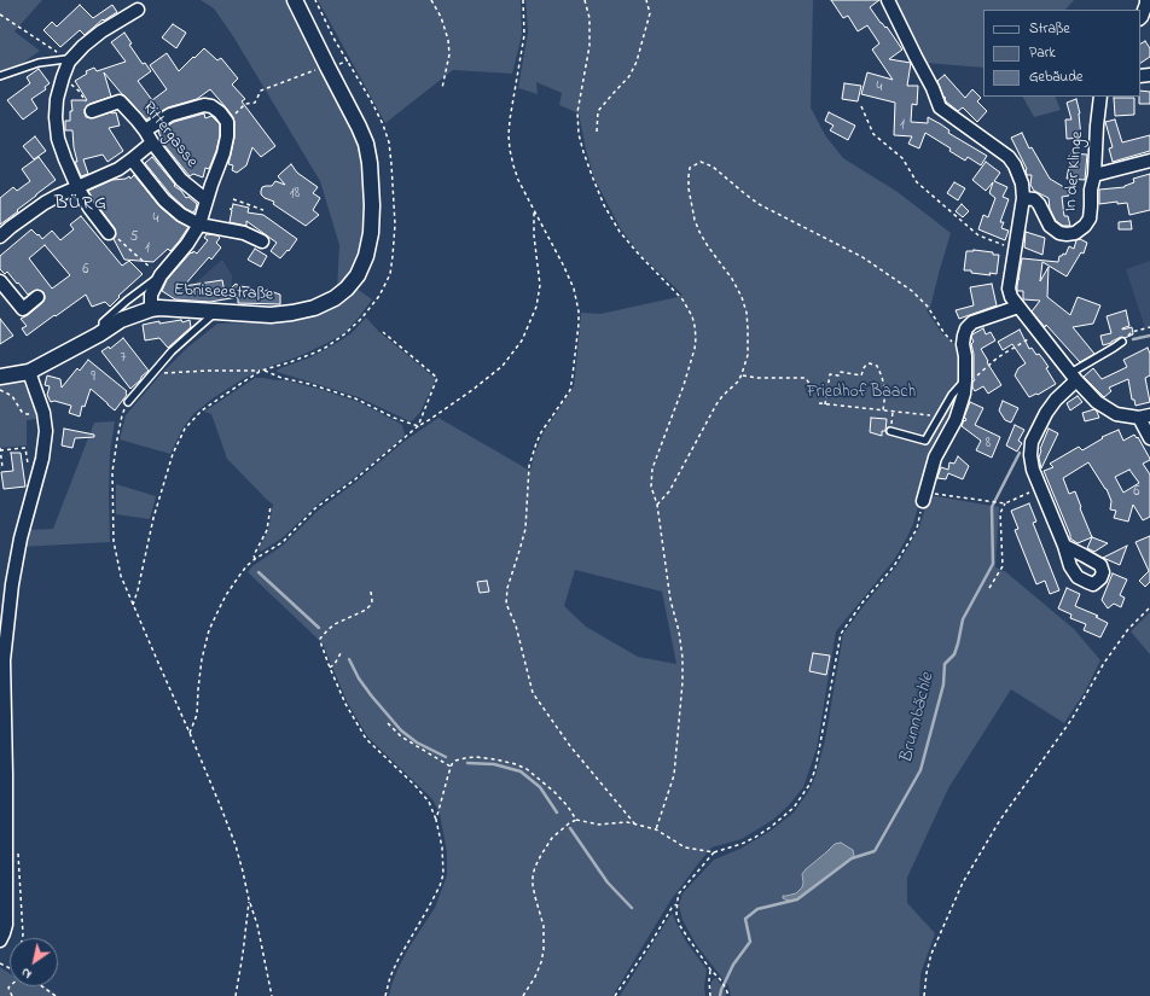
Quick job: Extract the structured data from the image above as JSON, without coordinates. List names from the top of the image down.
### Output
{
  "streets": {
    "street": ["Rittergasse", "In der Klinge", "Ebniseestraße"]
  },
  "districts": ["BÜRG"],
  "water": ["Brunnbächle"],
  "parks": ["Friedhof Baach"],
  "house_numbers": [
    "4",
    "1",
    "18",
    "4",
    "5",
    "1",
    "6",
    "7",
    "9",
    "8",
    "6"
  ],
  "legend": ["Straße", "Park", "Gebäude"],
  "north": "bottom left"
}
